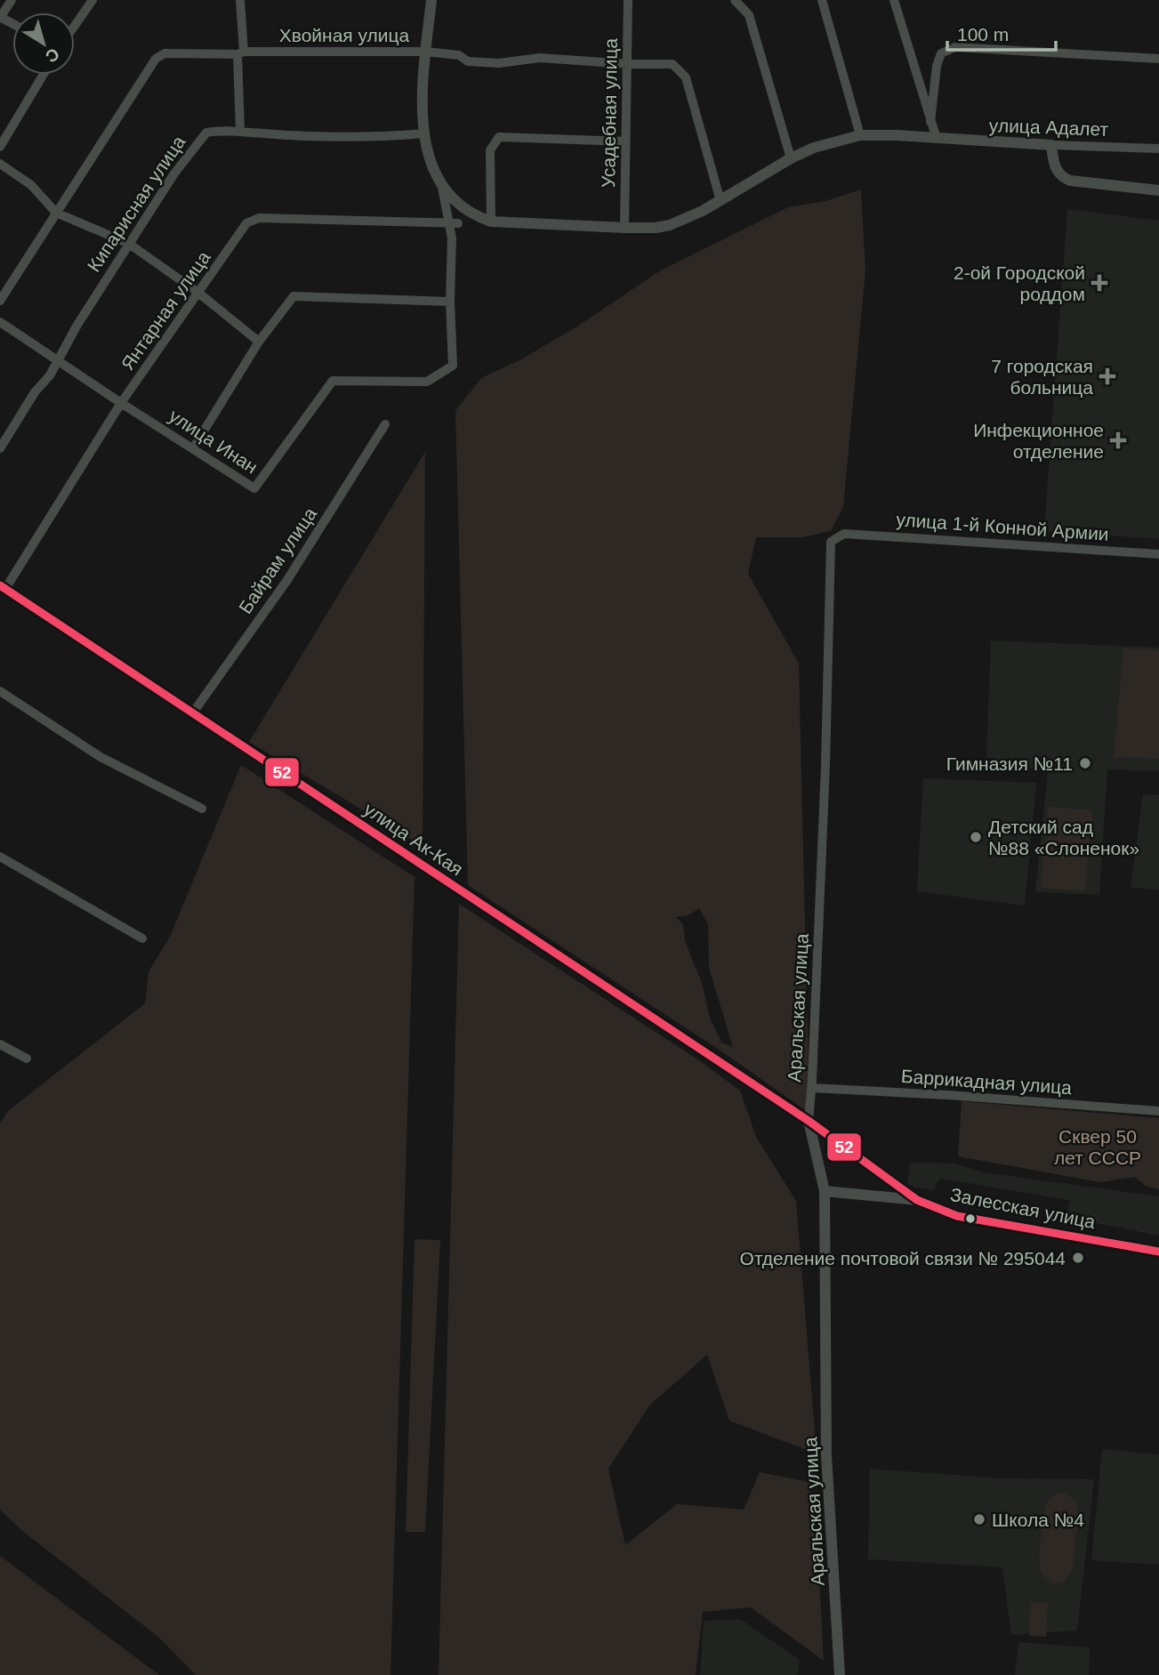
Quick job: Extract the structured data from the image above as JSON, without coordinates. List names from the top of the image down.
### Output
{
  "streets": {
    "main road": ["улица Ак-Кая", "Залесская улица"],
    "street": [
      "Хвойная улица",
      "Усадебная улица",
      "улица Адалет",
      "Кипарисная улица",
      "Янтарная улица",
      "улица Инан",
      "улица 1-й Конной Армии",
      "Байрам улица",
      "Аральская улица",
      "Баррикадная улица"
    ]
  },
  "crossings": [
    ["Хвойная улица", "Усадебная улица"],
    ["Хвойная улица", "улица Адалет"],
    ["Усадебная улица", "улица Адалет"],
    ["Кипарисная улица", "улица Инан"],
    ["Янтарная улица", "улица Инан"],
    ["Янтарная улица", "улица Ак-Кая"],
    ["улица 1-й Конной Армии", "Аральская улица"],
    ["Байрам улица", "улица Ак-Кая"],
    ["улица Ак-Кая", "Аральская улица"],
    ["улица Ак-Кая", "Залесская улица"],
    ["Аральская улица", "Баррикадная улица"],
    ["Аральская улица", "Залесская улица"]
  ],
  "parks": ["Сквер 50 лет СССР"],
  "places": {
    "health": ["2-ой Городской роддом", "7 городская больница", "Инфекционное отделение"],
    "other": [
      "Гимназия №11",
      "Детский сад №88 «Слоненок»",
      "Отделение почтовой связи № 295044",
      "Школа №4"
    ]
  },
  "lines": ["transit line 52"],
  "scale_bar": "100 m",
  "north": "bottom right"
}
